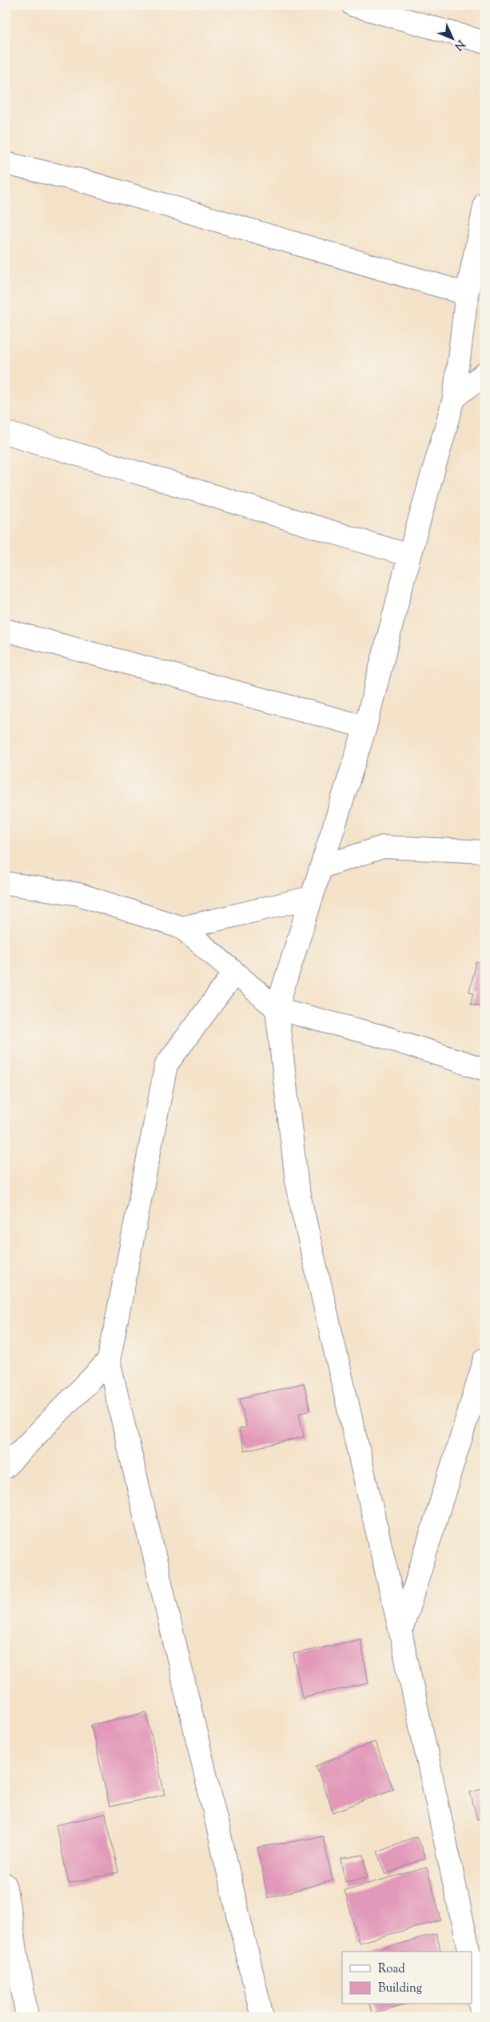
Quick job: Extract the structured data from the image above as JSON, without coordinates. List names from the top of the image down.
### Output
{
  "legend": ["Road", "Building"],
  "north": "bottom right"
}
